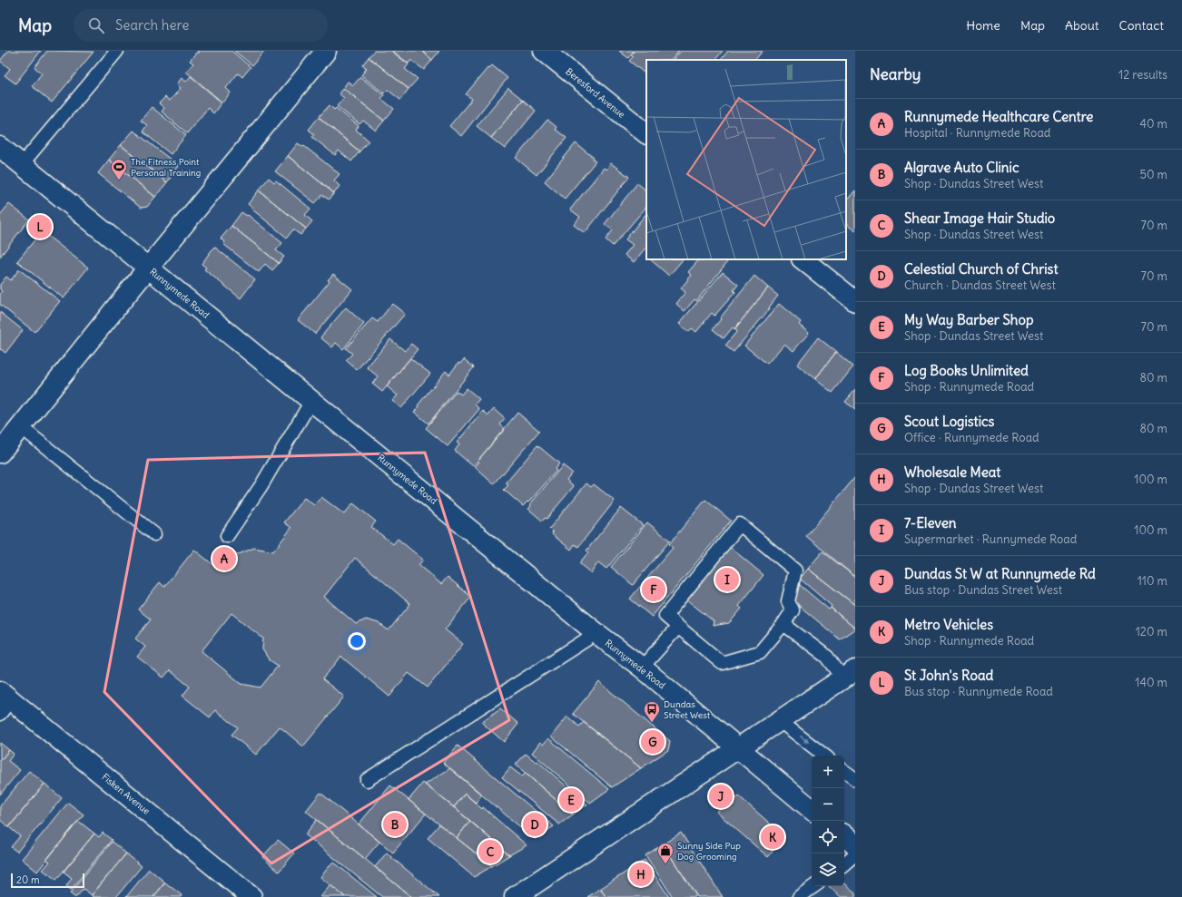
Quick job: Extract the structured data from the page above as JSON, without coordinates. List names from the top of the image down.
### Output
{
  "streets": {
    "street": ["Beresford Avenue", "Runnymede Road", "Fisken Avenue"]
  },
  "places": {
    "sports": ["The Fitness Point Personal Training"],
    "bus stop": ["Dundas Street West"],
    "shop": ["Sunny Side Pup Dog Grooming"]
  },
  "scale_bar": "20 m",
  "page": {
    "header": "Map",
    "search": "Search here",
    "nav": [
      "Home",
      "Map",
      "About",
      "Contact"
    ],
    "heading": ["Nearby", "12 results"],
    "list": [
      {
        "mark": "A",
        "name": "Runnymede Healthcare Centre",
        "note": "Hospital · Runnymede Road",
        "value": "40 m"
      },
      {
        "mark": "B",
        "name": "Algrave Auto Clinic",
        "note": "Shop · Dundas Street West",
        "value": "50 m"
      },
      {
        "mark": "C",
        "name": "Shear Image Hair Studio",
        "note": "Shop · Dundas Street West",
        "value": "70 m"
      },
      {
        "mark": "D",
        "name": "Celestial Church of Christ",
        "note": "Church · Dundas Street West",
        "value": "70 m"
      },
      {
        "mark": "E",
        "name": "My Way Barber Shop",
        "note": "Shop · Dundas Street West",
        "value": "70 m"
      },
      {
        "mark": "F",
        "name": "Log Books Unlimited",
        "note": "Shop · Runnymede Road",
        "value": "80 m"
      },
      {
        "mark": "G",
        "name": "Scout Logistics",
        "note": "Office · Runnymede Road",
        "value": "80 m"
      },
      {
        "mark": "H",
        "name": "Wholesale Meat",
        "note": "Shop · Dundas Street West",
        "value": "100 m"
      },
      {
        "mark": "I",
        "name": "7-Eleven",
        "note": "Supermarket · Runnymede Road",
        "value": "100 m"
      },
      {
        "mark": "J",
        "name": "Dundas St W at Runnymede Rd",
        "note": "Bus stop · Dundas Street West",
        "value": "110 m"
      },
      {
        "mark": "K",
        "name": "Metro Vehicles",
        "note": "Shop · Runnymede Road",
        "value": "120 m"
      },
      {
        "mark": "L",
        "name": "St John's Road",
        "note": "Bus stop · Runnymede Road",
        "value": "140 m"
      }
    ],
    "pins": [
      "L",
      "A",
      "I",
      "F",
      "G",
      "J",
      "E",
      "B",
      "D",
      "K",
      "C",
      "H"
    ],
    "map_buttons": ["+", "−"],
    "scale": "20 m"
  }
}
